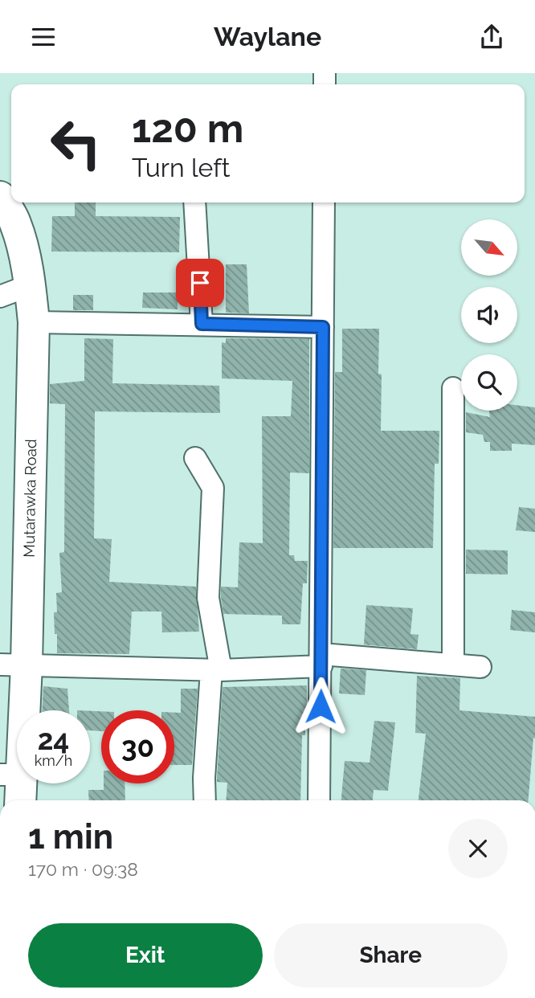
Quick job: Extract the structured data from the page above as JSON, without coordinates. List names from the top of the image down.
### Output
{
  "streets": {
    "street": ["Mutarawka Road"]
  },
  "north": "bottom right",
  "page": {
    "header": "Waylane",
    "turn": ["120 m", "Turn left"],
    "speed": "24 km/h",
    "limit": "30",
    "heading": ["1 min", "170 m · 09:38"],
    "buttons": ["Exit", "Share"]
  }
}
